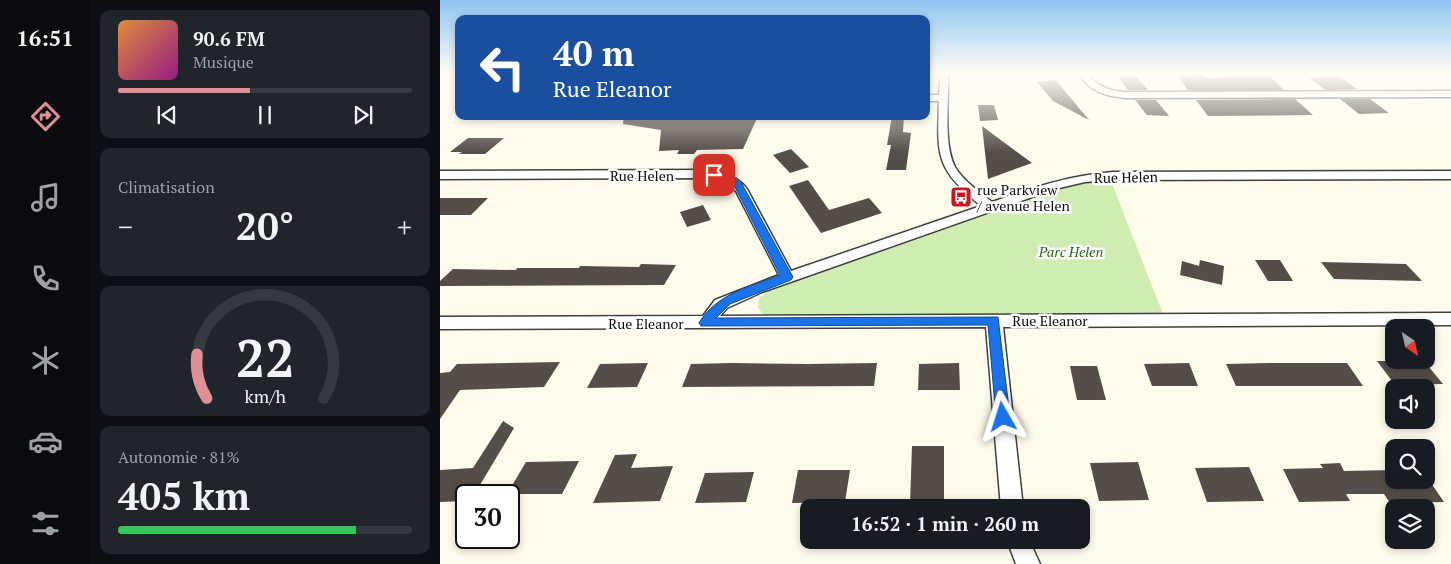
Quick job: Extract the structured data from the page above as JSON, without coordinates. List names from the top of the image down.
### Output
{
  "streets": {
    "street": ["Rue Helen", "Rue Eleanor"]
  },
  "crossings": [
    ["Rue Helen", "Rue Eleanor"]
  ],
  "parks": ["Parc Helen"],
  "places": {
    "bus stop": ["rue Parkview / avenue Helen"]
  },
  "north": "bottom right",
  "page": {
    "tabs": "16:51",
    "turn": ["40 m", "Rue Eleanor"],
    "song": ["90.6 FM", "Musique"],
    "tile": [
      "Climatisation",
      ["Autonomie · 81%", "405 km"]
    ],
    "heat": ["−", "20°", "+"],
    "limit": "30",
    "trip": "16:52 · 1 min · 260 m",
    "gauge": ["22", "km/h"]
  }
}
